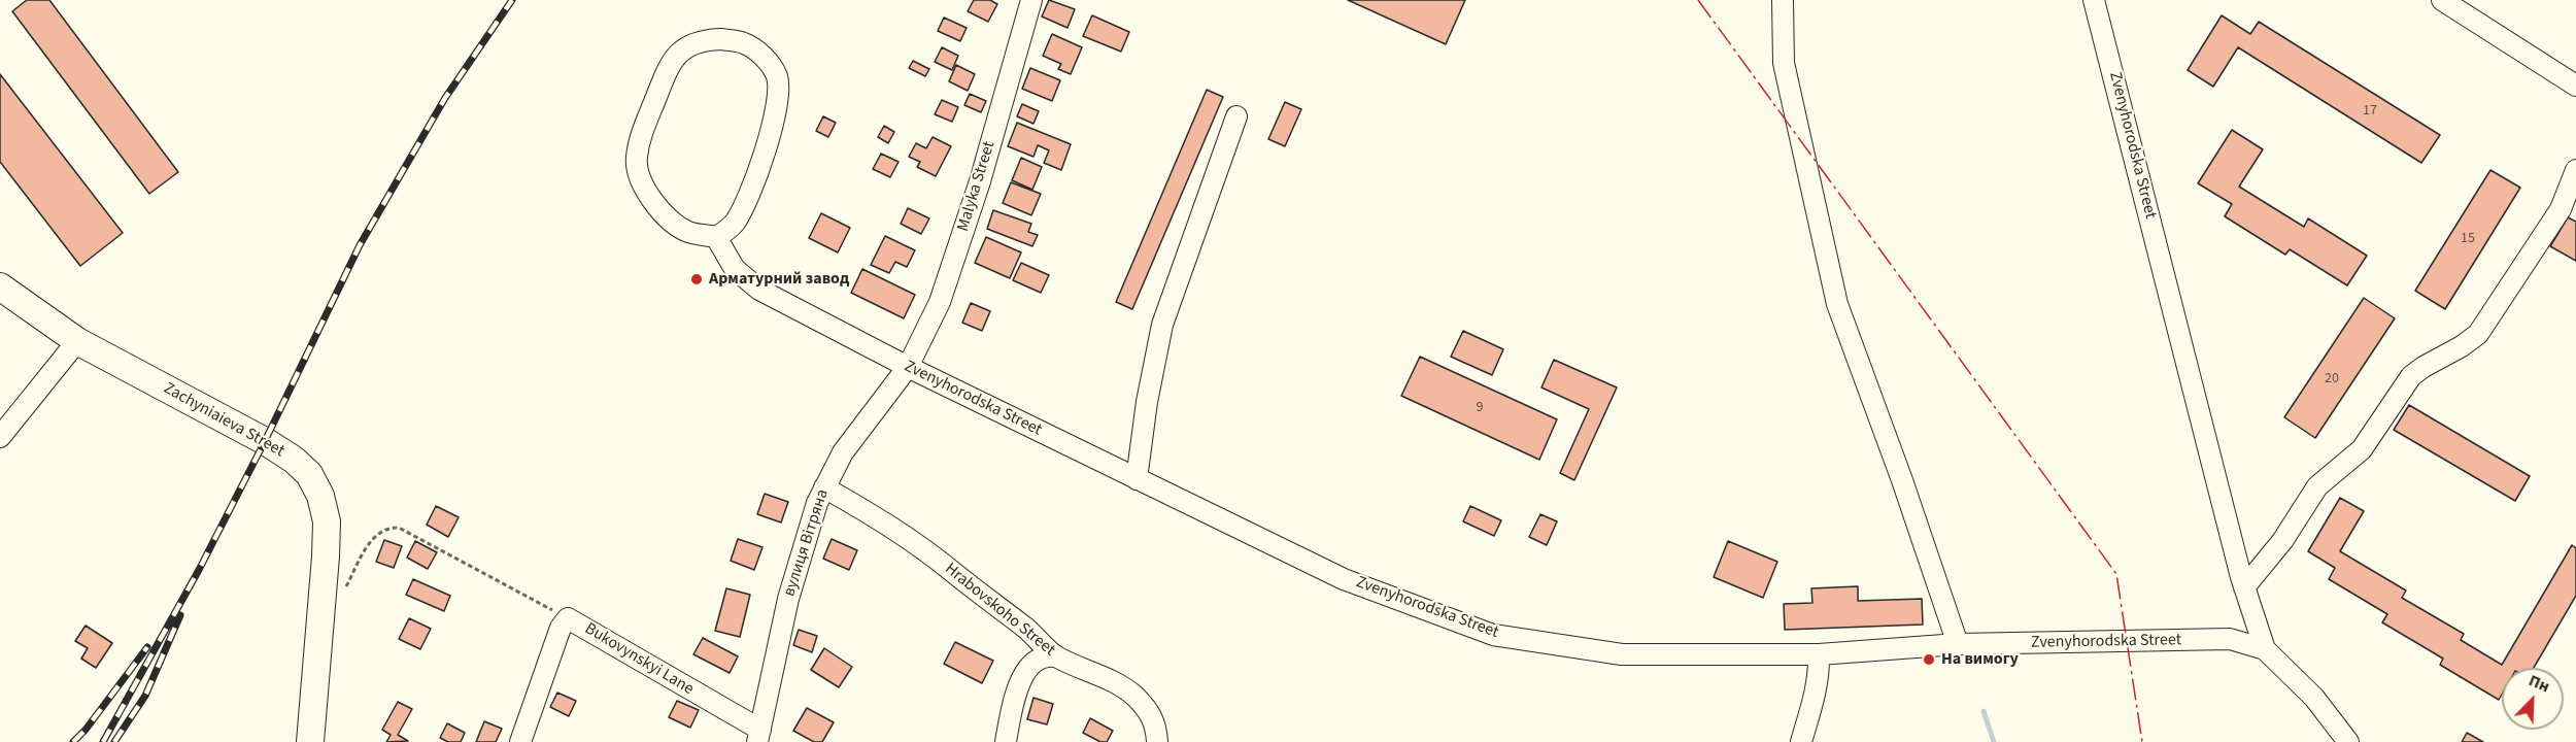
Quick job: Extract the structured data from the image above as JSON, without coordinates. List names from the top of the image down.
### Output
{
  "streets": {
    "main road": ["Zachyniaieva Street"],
    "street": [
      "Zvenyhorodska Street",
      "Malyka Street",
      "вулиця Вітряна",
      "Hrabovskoho Street",
      "Bukovynskyi Lane"
    ]
  },
  "crossings": [
    ["Zvenyhorodska Street", "Malyka Street"],
    ["Zvenyhorodska Street", "вулиця Вітряна"],
    ["Malyka Street", "вулиця Вітряна"],
    ["вулиця Вітряна", "Hrabovskoho Street"],
    ["вулиця Вітряна", "Bukovynskyi Lane"]
  ],
  "places": ["Арматурний завод", "На вимогу"],
  "house_numbers": [
    "17",
    "15",
    "20",
    "9"
  ],
  "north": "top right"
}
